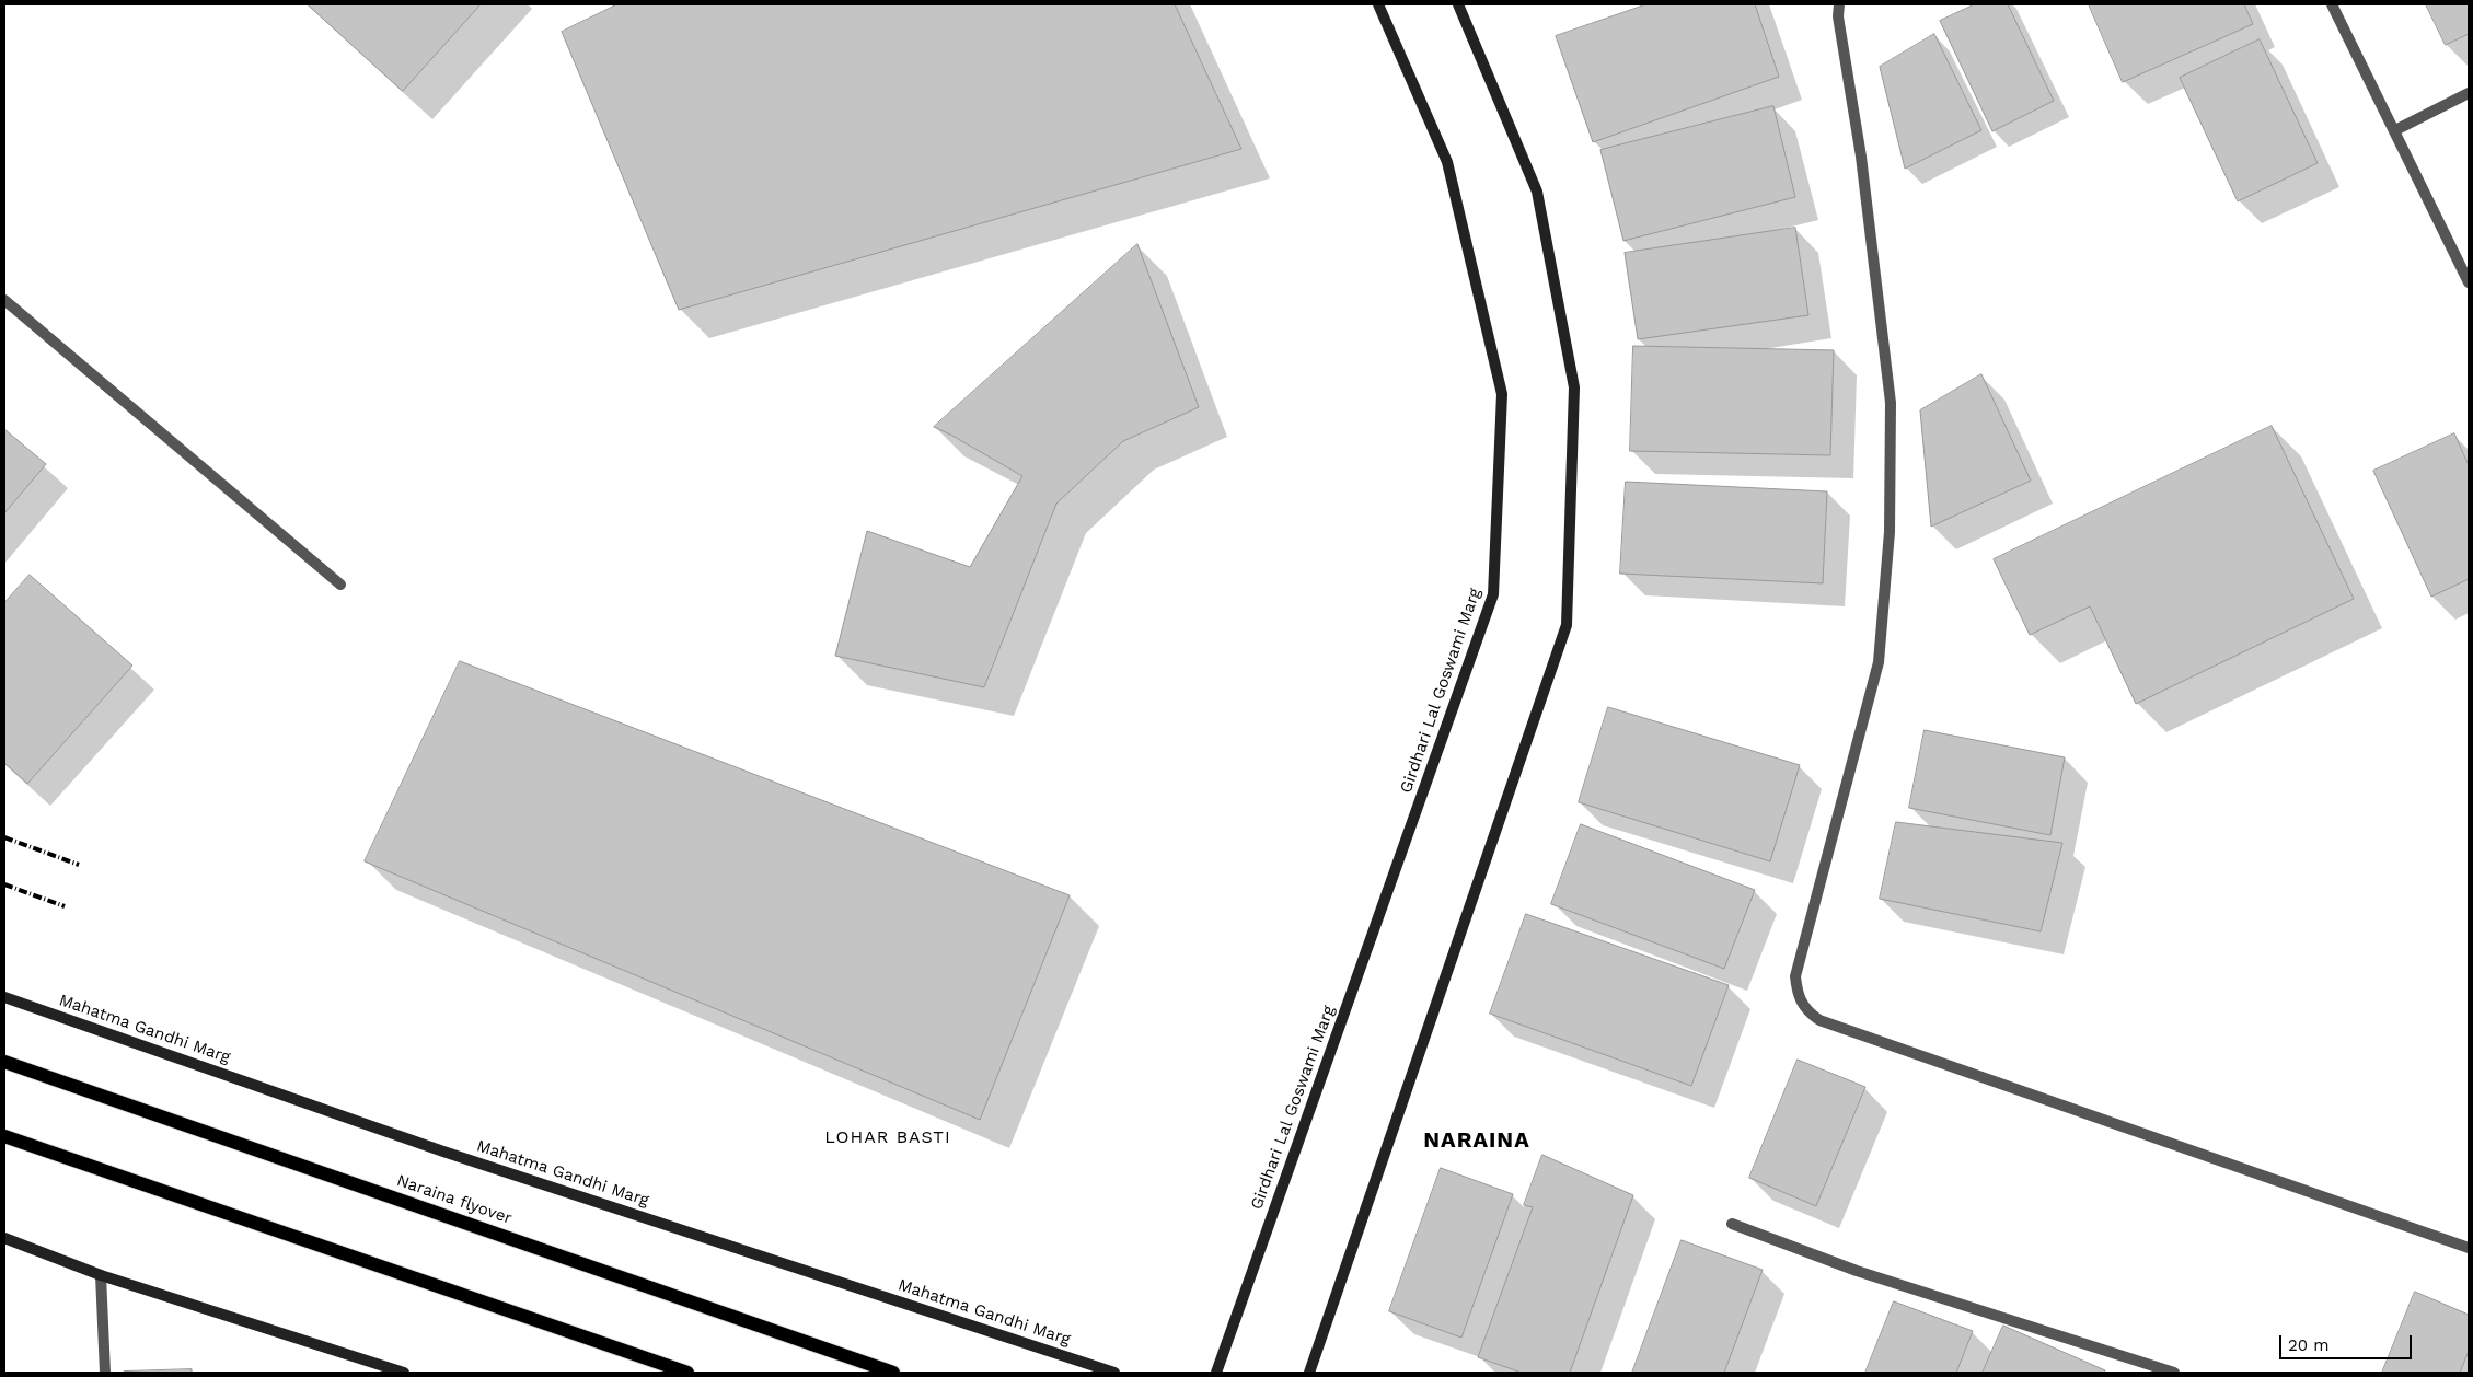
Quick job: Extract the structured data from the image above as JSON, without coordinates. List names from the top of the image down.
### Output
{
  "streets": {
    "main road": ["Girdhari Lal Goswami Marg", "Mahatma Gandhi Marg", "Naraina flyover"]
  },
  "districts": ["LOHAR BASTI", "NARAINA"],
  "scale_bar": "20 m"
}
